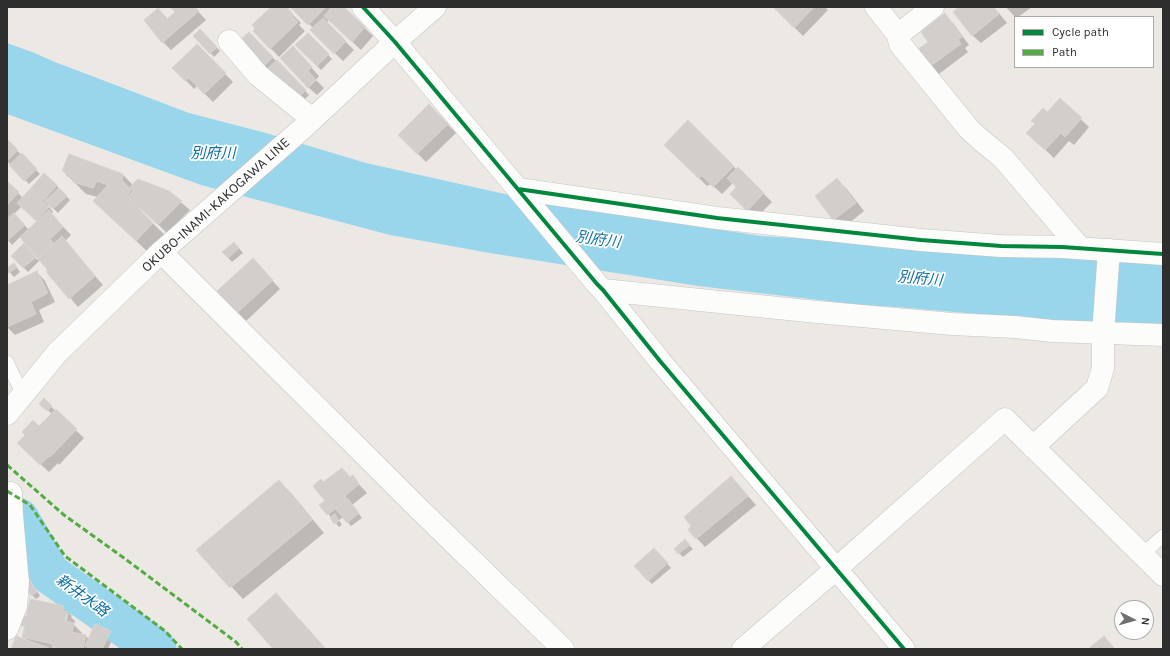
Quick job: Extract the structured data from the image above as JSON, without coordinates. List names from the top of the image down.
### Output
{
  "streets": {
    "street": ["OKUBO-INAMI-KAKOGAWA LINE"]
  },
  "water": ["別府川", "新井水路"],
  "legend": ["Cycle path", "Path"],
  "north": "right"
}
